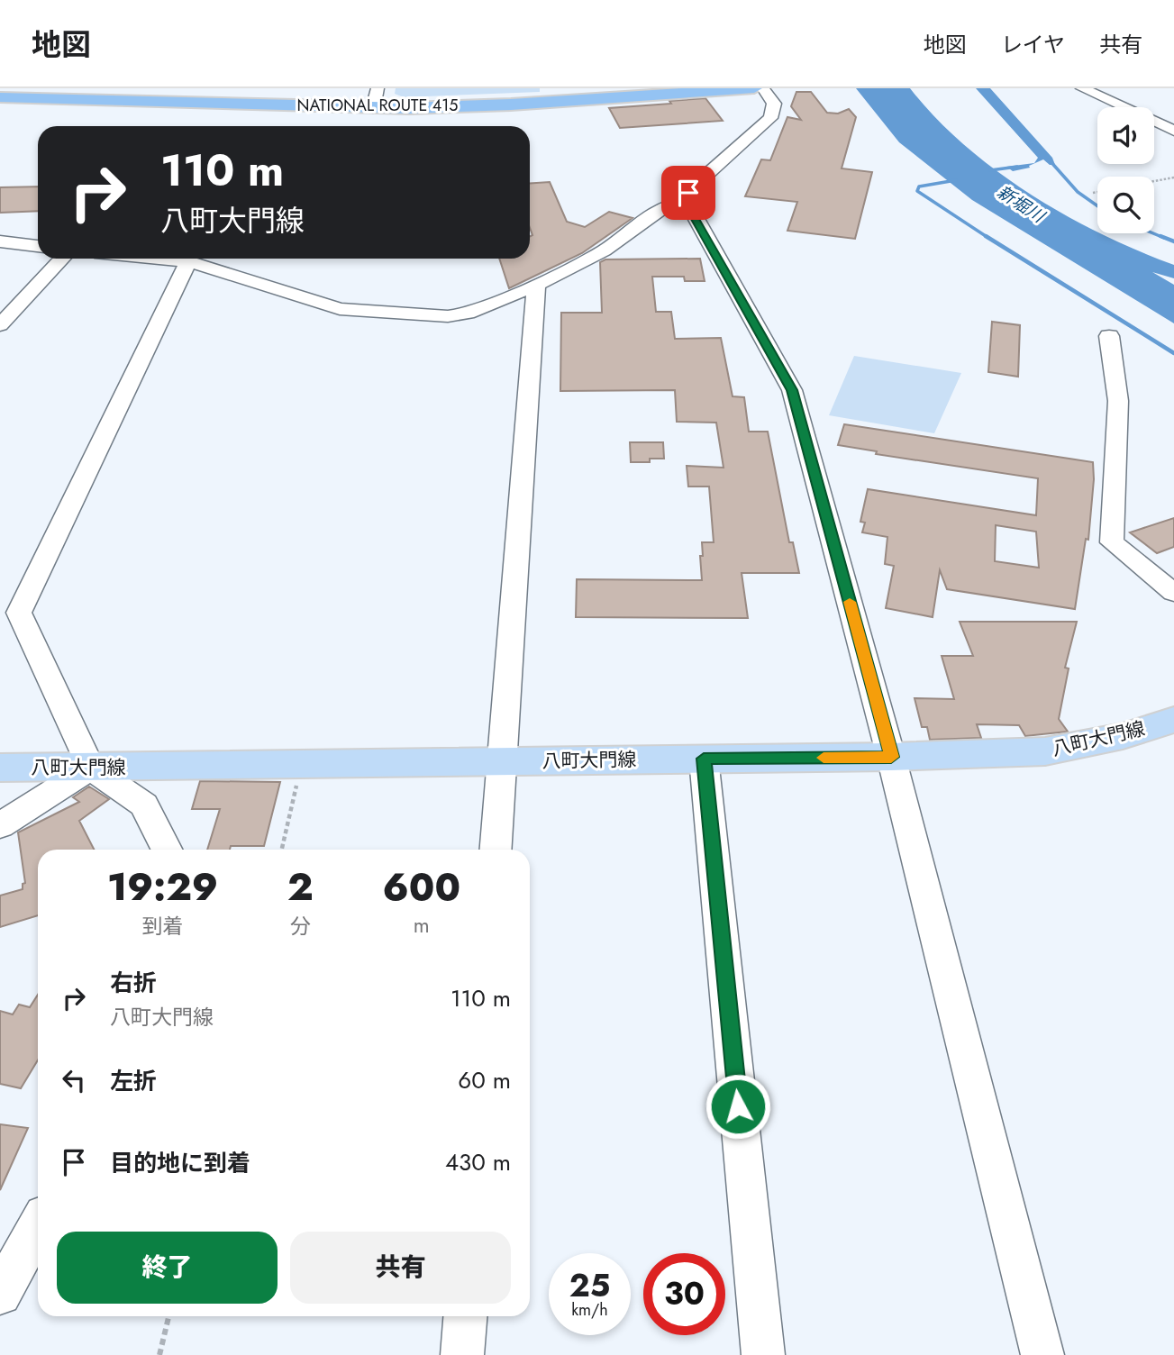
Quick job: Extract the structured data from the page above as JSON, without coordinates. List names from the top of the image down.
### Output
{
  "streets": {
    "highway": ["NATIONAL ROUTE 415"],
    "main road": ["八町大門線"]
  },
  "water": ["新堀川"],
  "page": {
    "header": "地図",
    "nav": ["地図", "レイヤ", "共有"],
    "turn": ["110 m", "八町大門線"],
    "eta": [
      "19:29",
      "到着",
      "2",
      "分",
      "600",
      "m"
    ],
    "list": [
      {
        "name": "右折",
        "note": "八町大門線",
        "value": "110 m"
      },
      {
        "name": "左折",
        "value": "60 m"
      },
      {
        "name": "目的地に到着",
        "value": "430 m"
      }
    ],
    "buttons": ["終了", "共有"],
    "speed": "25 km/h",
    "limit": "30"
  }
}
